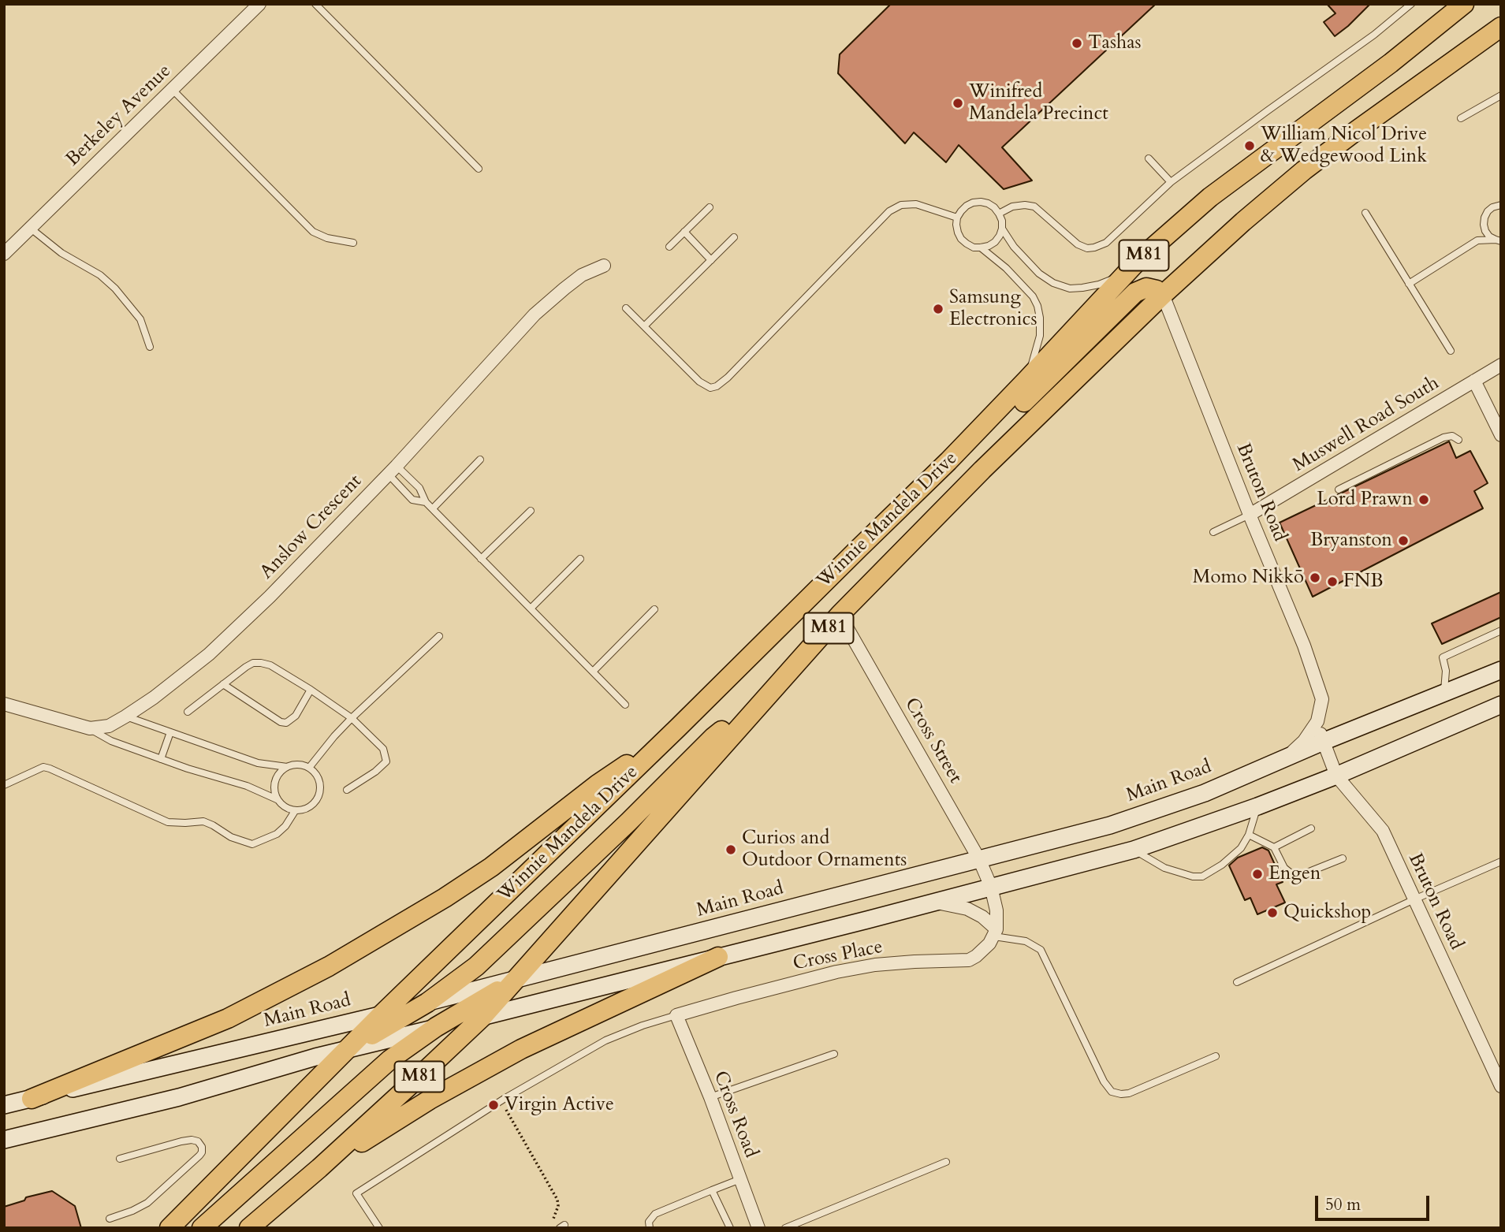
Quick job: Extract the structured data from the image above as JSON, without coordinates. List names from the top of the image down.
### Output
{
  "streets": {
    "main road": ["M81", "Winnie Mandela Drive", "Main Road"],
    "street": [
      "Berkeley Avenue",
      "Muswell Road South",
      "Bruton Road",
      "Anslow Crescent",
      "Cross Street",
      "Cross Place",
      "Cross Road"
    ]
  },
  "crossings": [
    ["Muswell Road South", "Bruton Road"],
    ["Bruton Road", "Winnie Mandela Drive"],
    ["Bruton Road", "Main Road"],
    ["Winnie Mandela Drive", "Cross Street"],
    ["Winnie Mandela Drive", "Main Road"],
    ["Cross Street", "Main Road"],
    ["Cross Place", "Cross Road"]
  ],
  "places": [
    "Tashas",
    "Winifred Mandela Precinct",
    "William Nicol Drive & Wedgewood Link",
    "Samsung Electronics",
    "Lord Prawn",
    "Bryanston",
    "Momo Nikkō",
    "FNB",
    "Curios and Outdoor Ornaments",
    "Engen",
    "Quickshop",
    "Virgin Active"
  ],
  "scale_bar": "50 m"
}
